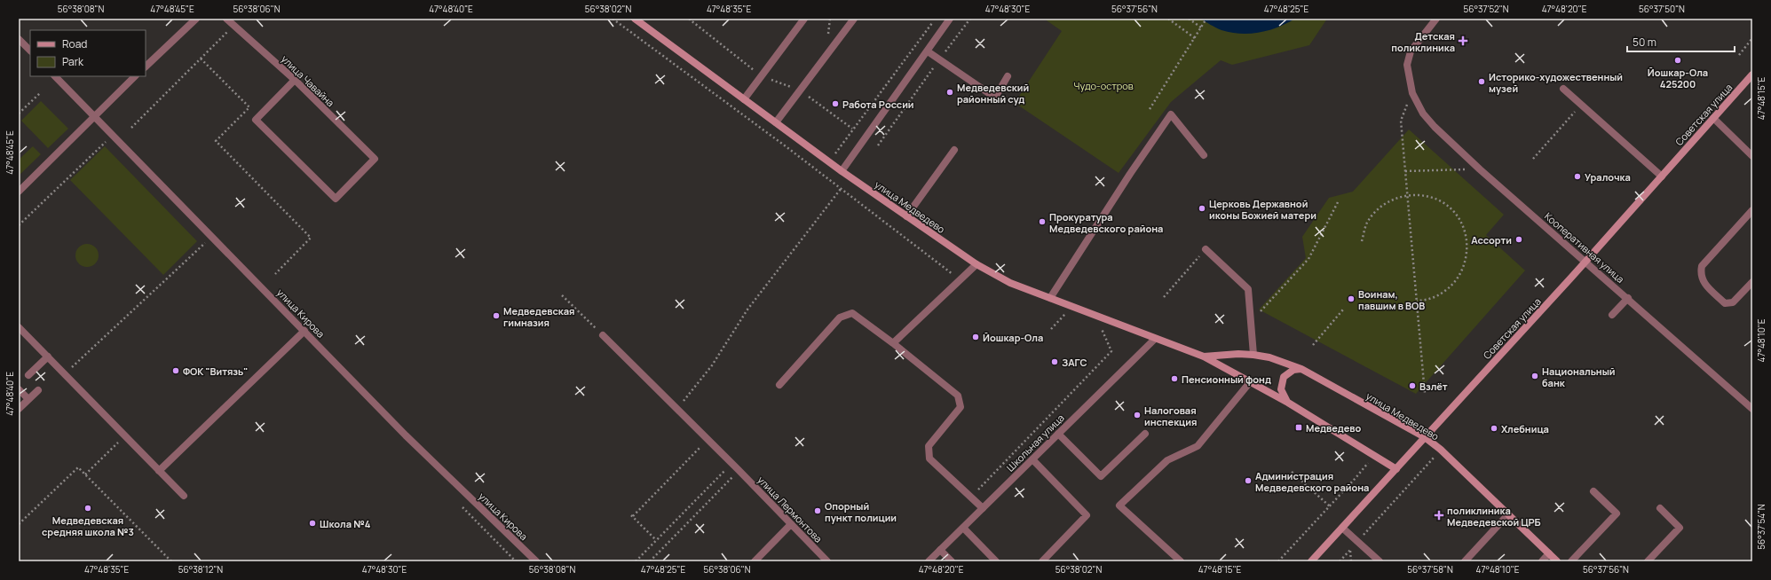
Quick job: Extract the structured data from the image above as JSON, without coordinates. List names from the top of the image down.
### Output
{
  "streets": {
    "street": [
      "улица Чавайна",
      "Советская улица",
      "улица Медведево",
      "Кооперативная улица",
      "улица Кирова",
      "Школьная улица",
      "улица Лермонтова"
    ]
  },
  "crossings": [
    ["Советская улица", "улица Медведево"],
    ["Советская улица", "Кооперативная улица"],
    ["улица Медведево", "Школьная улица"]
  ],
  "parks": ["Чудо-остров"],
  "places": {
    "health": ["Детская поликлиника", "поликлиника Медведевской ЦРБ"],
    "other": [
      "Йошкар-Ола 425200",
      "Историко-художественный музей",
      "Медведевский районный суд",
      "Работа России",
      "Уралочка",
      "Церковь Державной иконы Божией матери",
      "Прокуратура Медведевского района",
      "Ассорти",
      "Воинам, павшим в ВОВ",
      "Медведевская гимназия",
      "Йошкар-Ола",
      "ЗАГС",
      "ФОК \"Витязь\"",
      "Национальный банк",
      "Пенсионный фонд",
      "Взлёт",
      "Налоговая инспекция",
      "Хлебница",
      "Администрация Медведевского района",
      "Медведевская средняя школа №3",
      "Опорный пункт полиции",
      "Школа №4"
    ],
    "transit": ["Медведево"]
  },
  "legend": ["Road", "Park"],
  "scale_bar": "50 m",
  "coordinates": [
    "56°38'08\"N",
    "47°48'45\"E",
    "56°38'06\"N",
    "47°48'40\"E",
    "56°38'02\"N",
    "47°48'35\"E",
    "47°48'30\"E",
    "56°37'56\"N",
    "47°48'25\"E",
    "56°37'52\"N",
    "47°48'20\"E",
    "56°37'50\"N",
    "47°48'15\"E",
    "47°48'10\"E",
    "56°37'54\"N",
    "56°38'12\"N",
    "56°37'58\"N"
  ]
}
